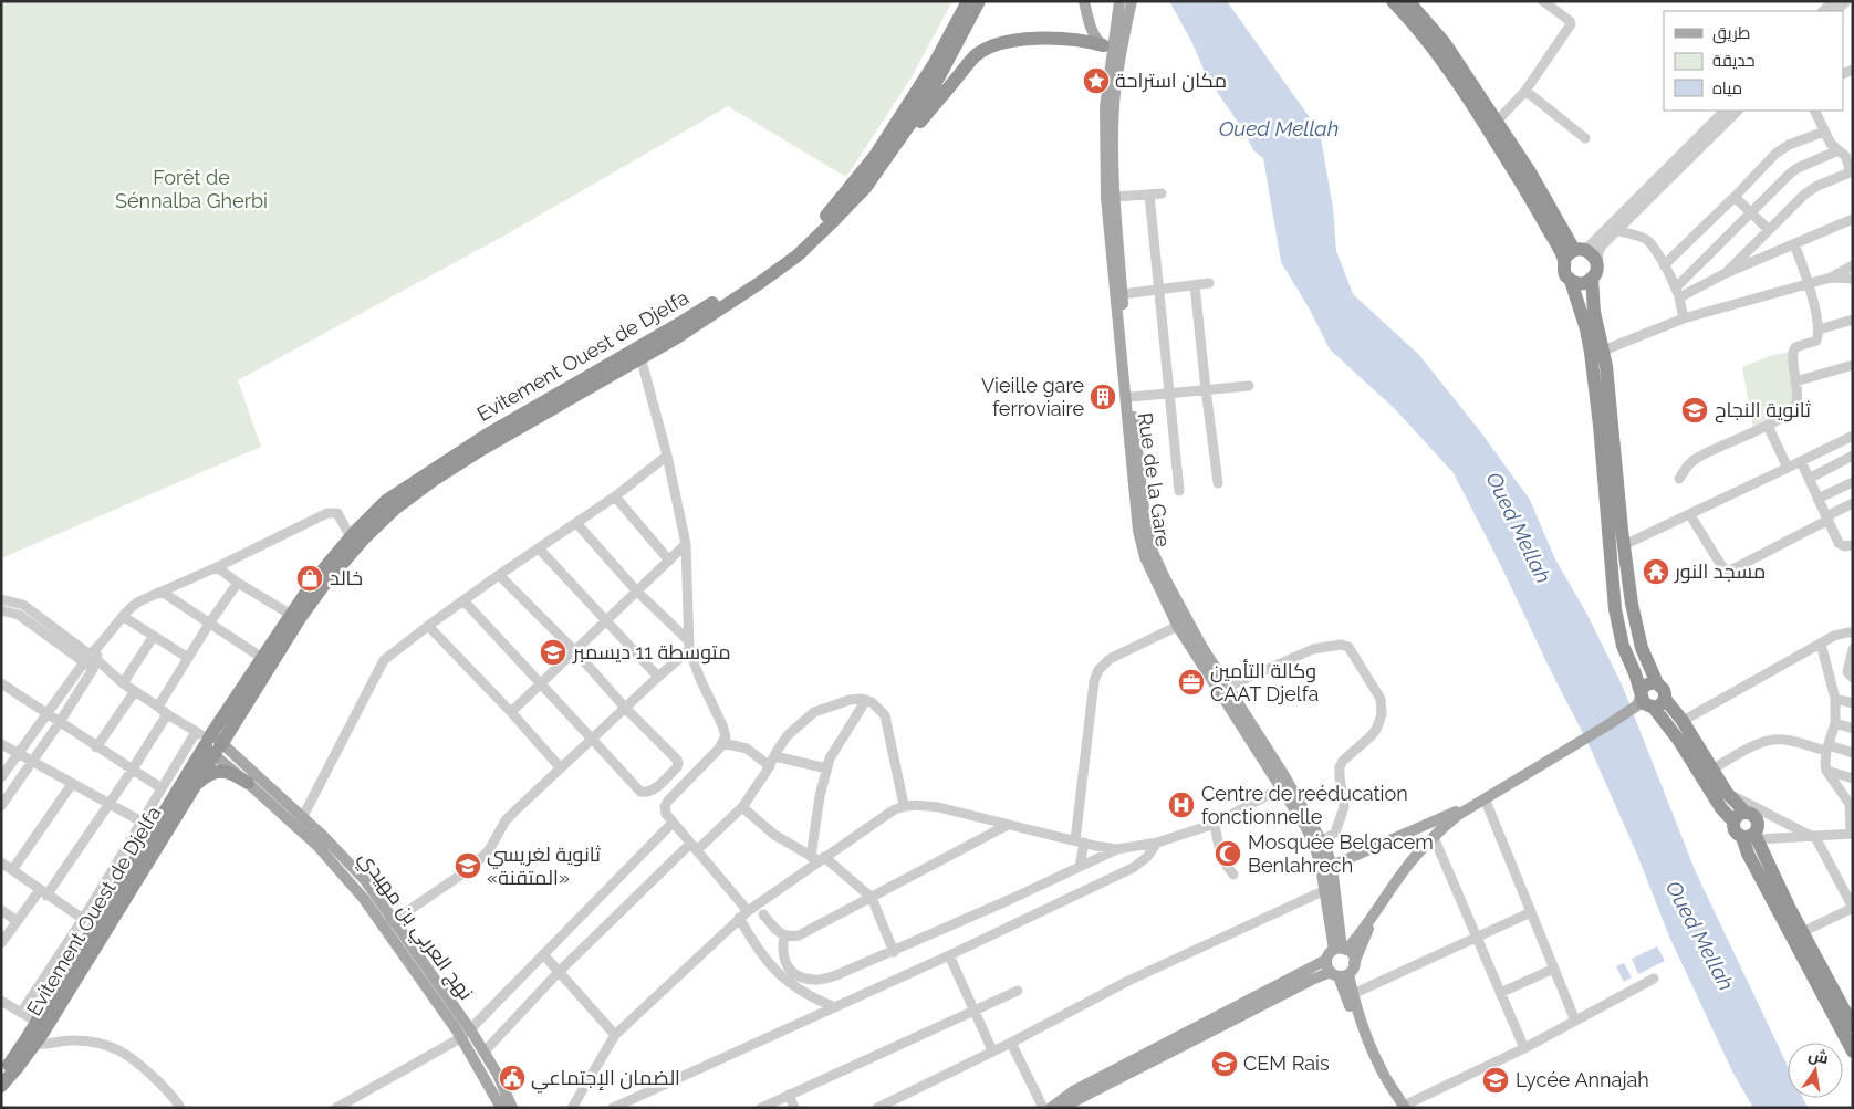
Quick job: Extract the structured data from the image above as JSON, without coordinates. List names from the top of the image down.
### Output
{
  "streets": {
    "highway": ["Evitement Ouest de Djelfa"],
    "main road": ["Rue de la Gare", "نهج العربي بن مهيدي"]
  },
  "crossings": [
    ["Evitement Ouest de Djelfa", "نهج العربي بن مهيدي"]
  ],
  "water": ["Oued Mellah"],
  "parks": ["Forêt de Sénnalba Gherbi"],
  "places": {
    "place": ["مكان استراحة"],
    "building": ["Vieille gare ferroviaire"],
    "school or university": [
      "ثانوية النجاح",
      "متوسطة 11 ديسمبر",
      "ثانوية لغريسي «المتقنة»",
      "CEM Rais",
      "Lycée Annajah"
    ],
    "temple": ["مسجد النور"],
    "shop": ["خالد"],
    "office": ["وكالة التأمين CAAT Djelfa"],
    "hospital": ["Centre de reéducation fonctionnelle"],
    "mosque": ["Mosquée Belgacem Benlahrech"],
    "public building": ["الضمان الإجتماعي"]
  },
  "legend": ["طريق", "حديقة", "مياه"],
  "north": "top"
}
